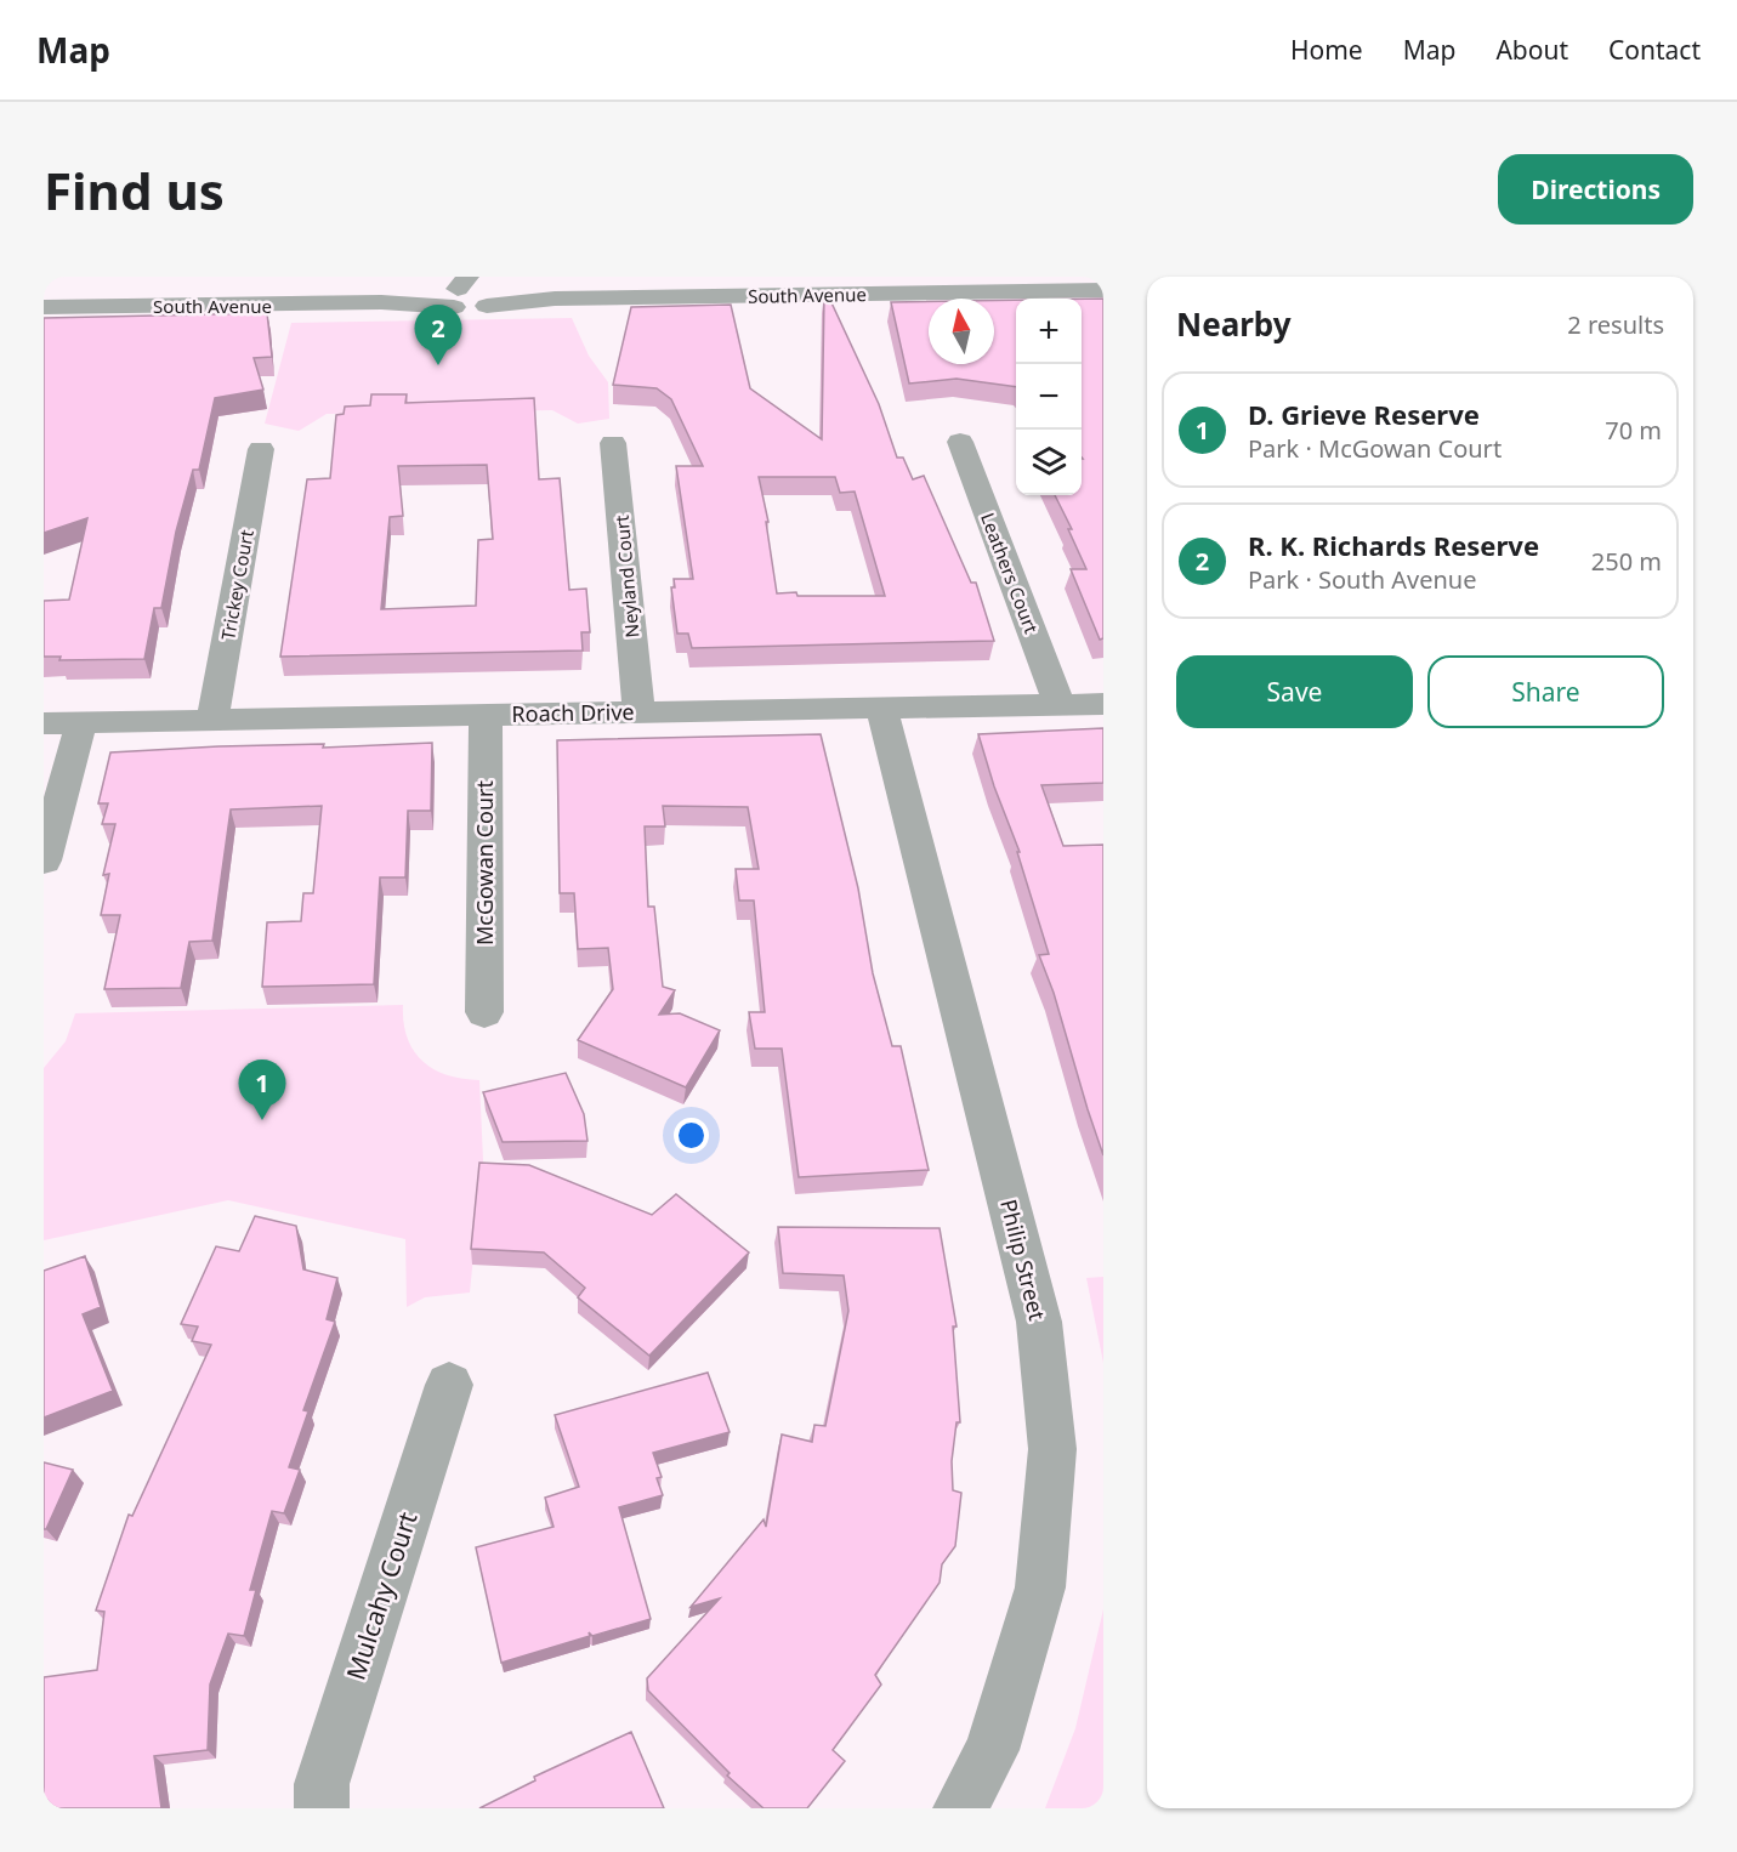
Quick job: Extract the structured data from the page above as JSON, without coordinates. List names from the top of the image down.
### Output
{
  "streets": {
    "street": [
      "South Avenue",
      "Leathers Court",
      "Neyland Court",
      "Trickey Court",
      "Roach Drive",
      "McGowan Court",
      "Philip Street",
      "Mulcahy Court"
    ]
  },
  "crossings": [
    ["Leathers Court", "Roach Drive"],
    ["Neyland Court", "Roach Drive"],
    ["Trickey Court", "Roach Drive"],
    ["Roach Drive", "McGowan Court"],
    ["Roach Drive", "Philip Street"]
  ],
  "north": "top",
  "page": {
    "header": "Map",
    "nav": [
      "Home",
      "Map",
      "About",
      "Contact"
    ],
    "buttons": [
      "Directions",
      ["Save", "Share"]
    ],
    "title": "Find us",
    "heading": ["Nearby", "2 results"],
    "map_buttons": ["+", "−"],
    "pins": ["2", "1"],
    "list": [
      {
        "mark": "1",
        "name": "D. Grieve Reserve",
        "note": "Park · McGowan Court",
        "value": "70 m"
      },
      {
        "mark": "2",
        "name": "R. K. Richards Reserve",
        "note": "Park · South Avenue",
        "value": "250 m"
      }
    ]
  }
}
